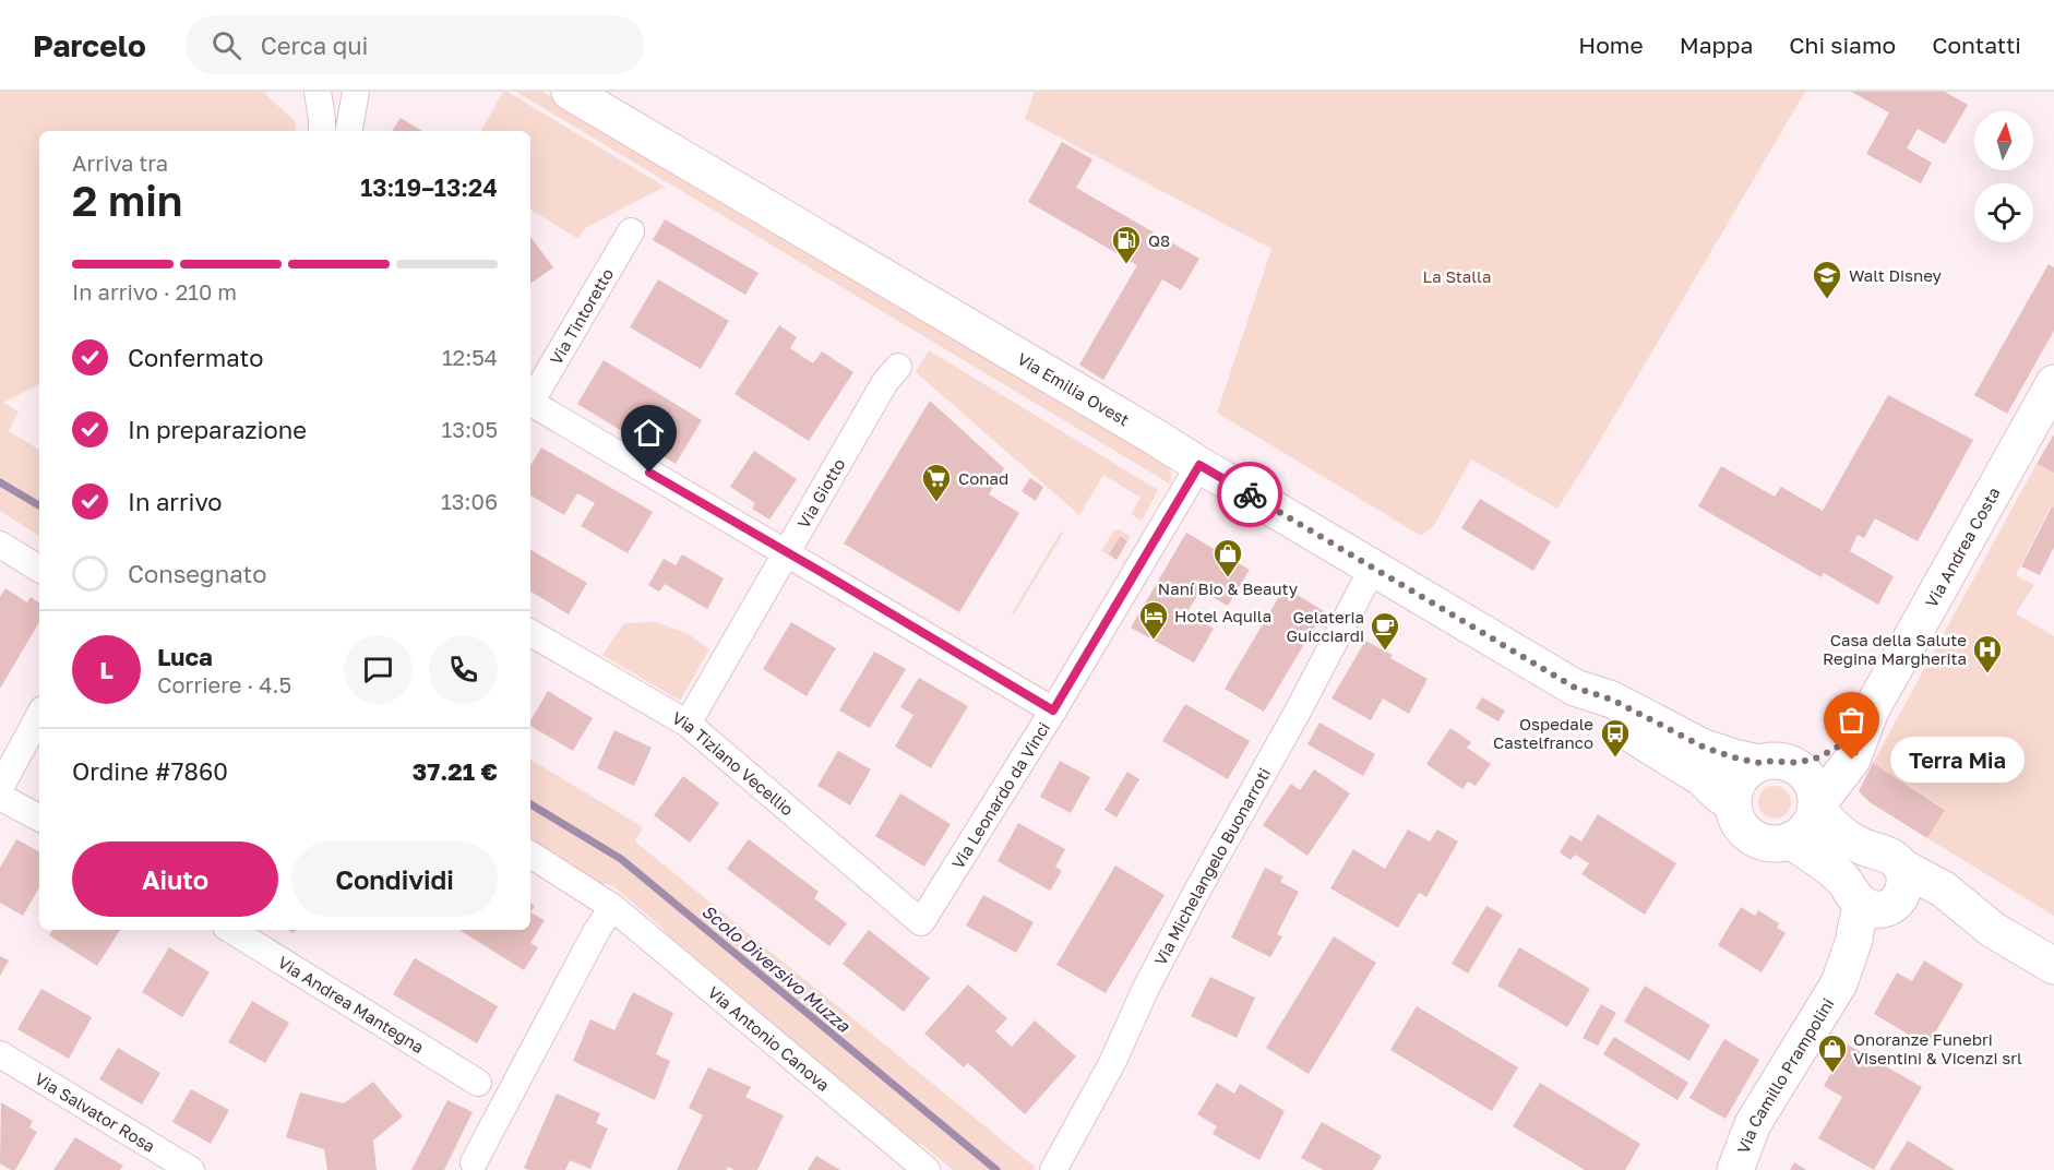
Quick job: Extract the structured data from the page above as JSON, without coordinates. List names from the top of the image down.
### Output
{
  "streets": {
    "main road": ["Via Emilia Ovest", "Via Andrea Costa", "Via Camillo Prampolini"],
    "street": [
      "Via Tintoretto",
      "Via Giotto",
      "Via Tiziano Vecellio",
      "Via Leonardo da Vinci",
      "Via Michelangelo Buonarroti",
      "Via Andrea Mantegna",
      "Via Antonio Canova",
      "Via Salvator Rosa"
    ]
  },
  "crossings": [
    ["Via Emilia Ovest", "Via Andrea Costa"],
    ["Via Emilia Ovest", "Via Leonardo da Vinci"],
    ["Via Emilia Ovest", "Via Michelangelo Buonarroti"],
    ["Via Giotto", "Via Tiziano Vecellio"],
    ["Via Tiziano Vecellio", "Via Leonardo da Vinci"]
  ],
  "water": ["Scolo Diversivo Muzza"],
  "parks": ["La Stalla"],
  "places": {
    "fuel station": ["Q8"],
    "school or university": ["Walt Disney"],
    "supermarket": ["Conad"],
    "shop": ["Naní Bio & Beauty", "Onoranze Funebri Visentini & Vicenzi srl"],
    "hotel": ["Hotel Aquila"],
    "cafe": ["Gelateria Guicciardi"],
    "hospital": ["Casa della Salute Regina Margherita"],
    "bus stop": ["Ospedale Castelfranco"],
    "other": ["Terra Mia"]
  },
  "north": "top",
  "page": {
    "header": "Parcelo",
    "search": "Cerca qui",
    "nav": [
      "Home",
      "Mappa",
      "Chi siamo",
      "Contatti"
    ],
    "heading": ["2 min", "Arriva tra", "13:19–13:24"],
    "panel": [
      "Luca",
      "Corriere · 4.5",
      "Ordine #7860",
      "37.21 €"
    ],
    "bar": "In arrivo · 210 m",
    "list": [
      ["Confermato", "12:54"],
      ["In preparazione", "13:05"],
      ["In arrivo", "13:06"],
      "Consegnato"
    ],
    "round": "L",
    "bubble": "Terra Mia",
    "buttons": ["Aiuto", "Condividi"]
  }
}
